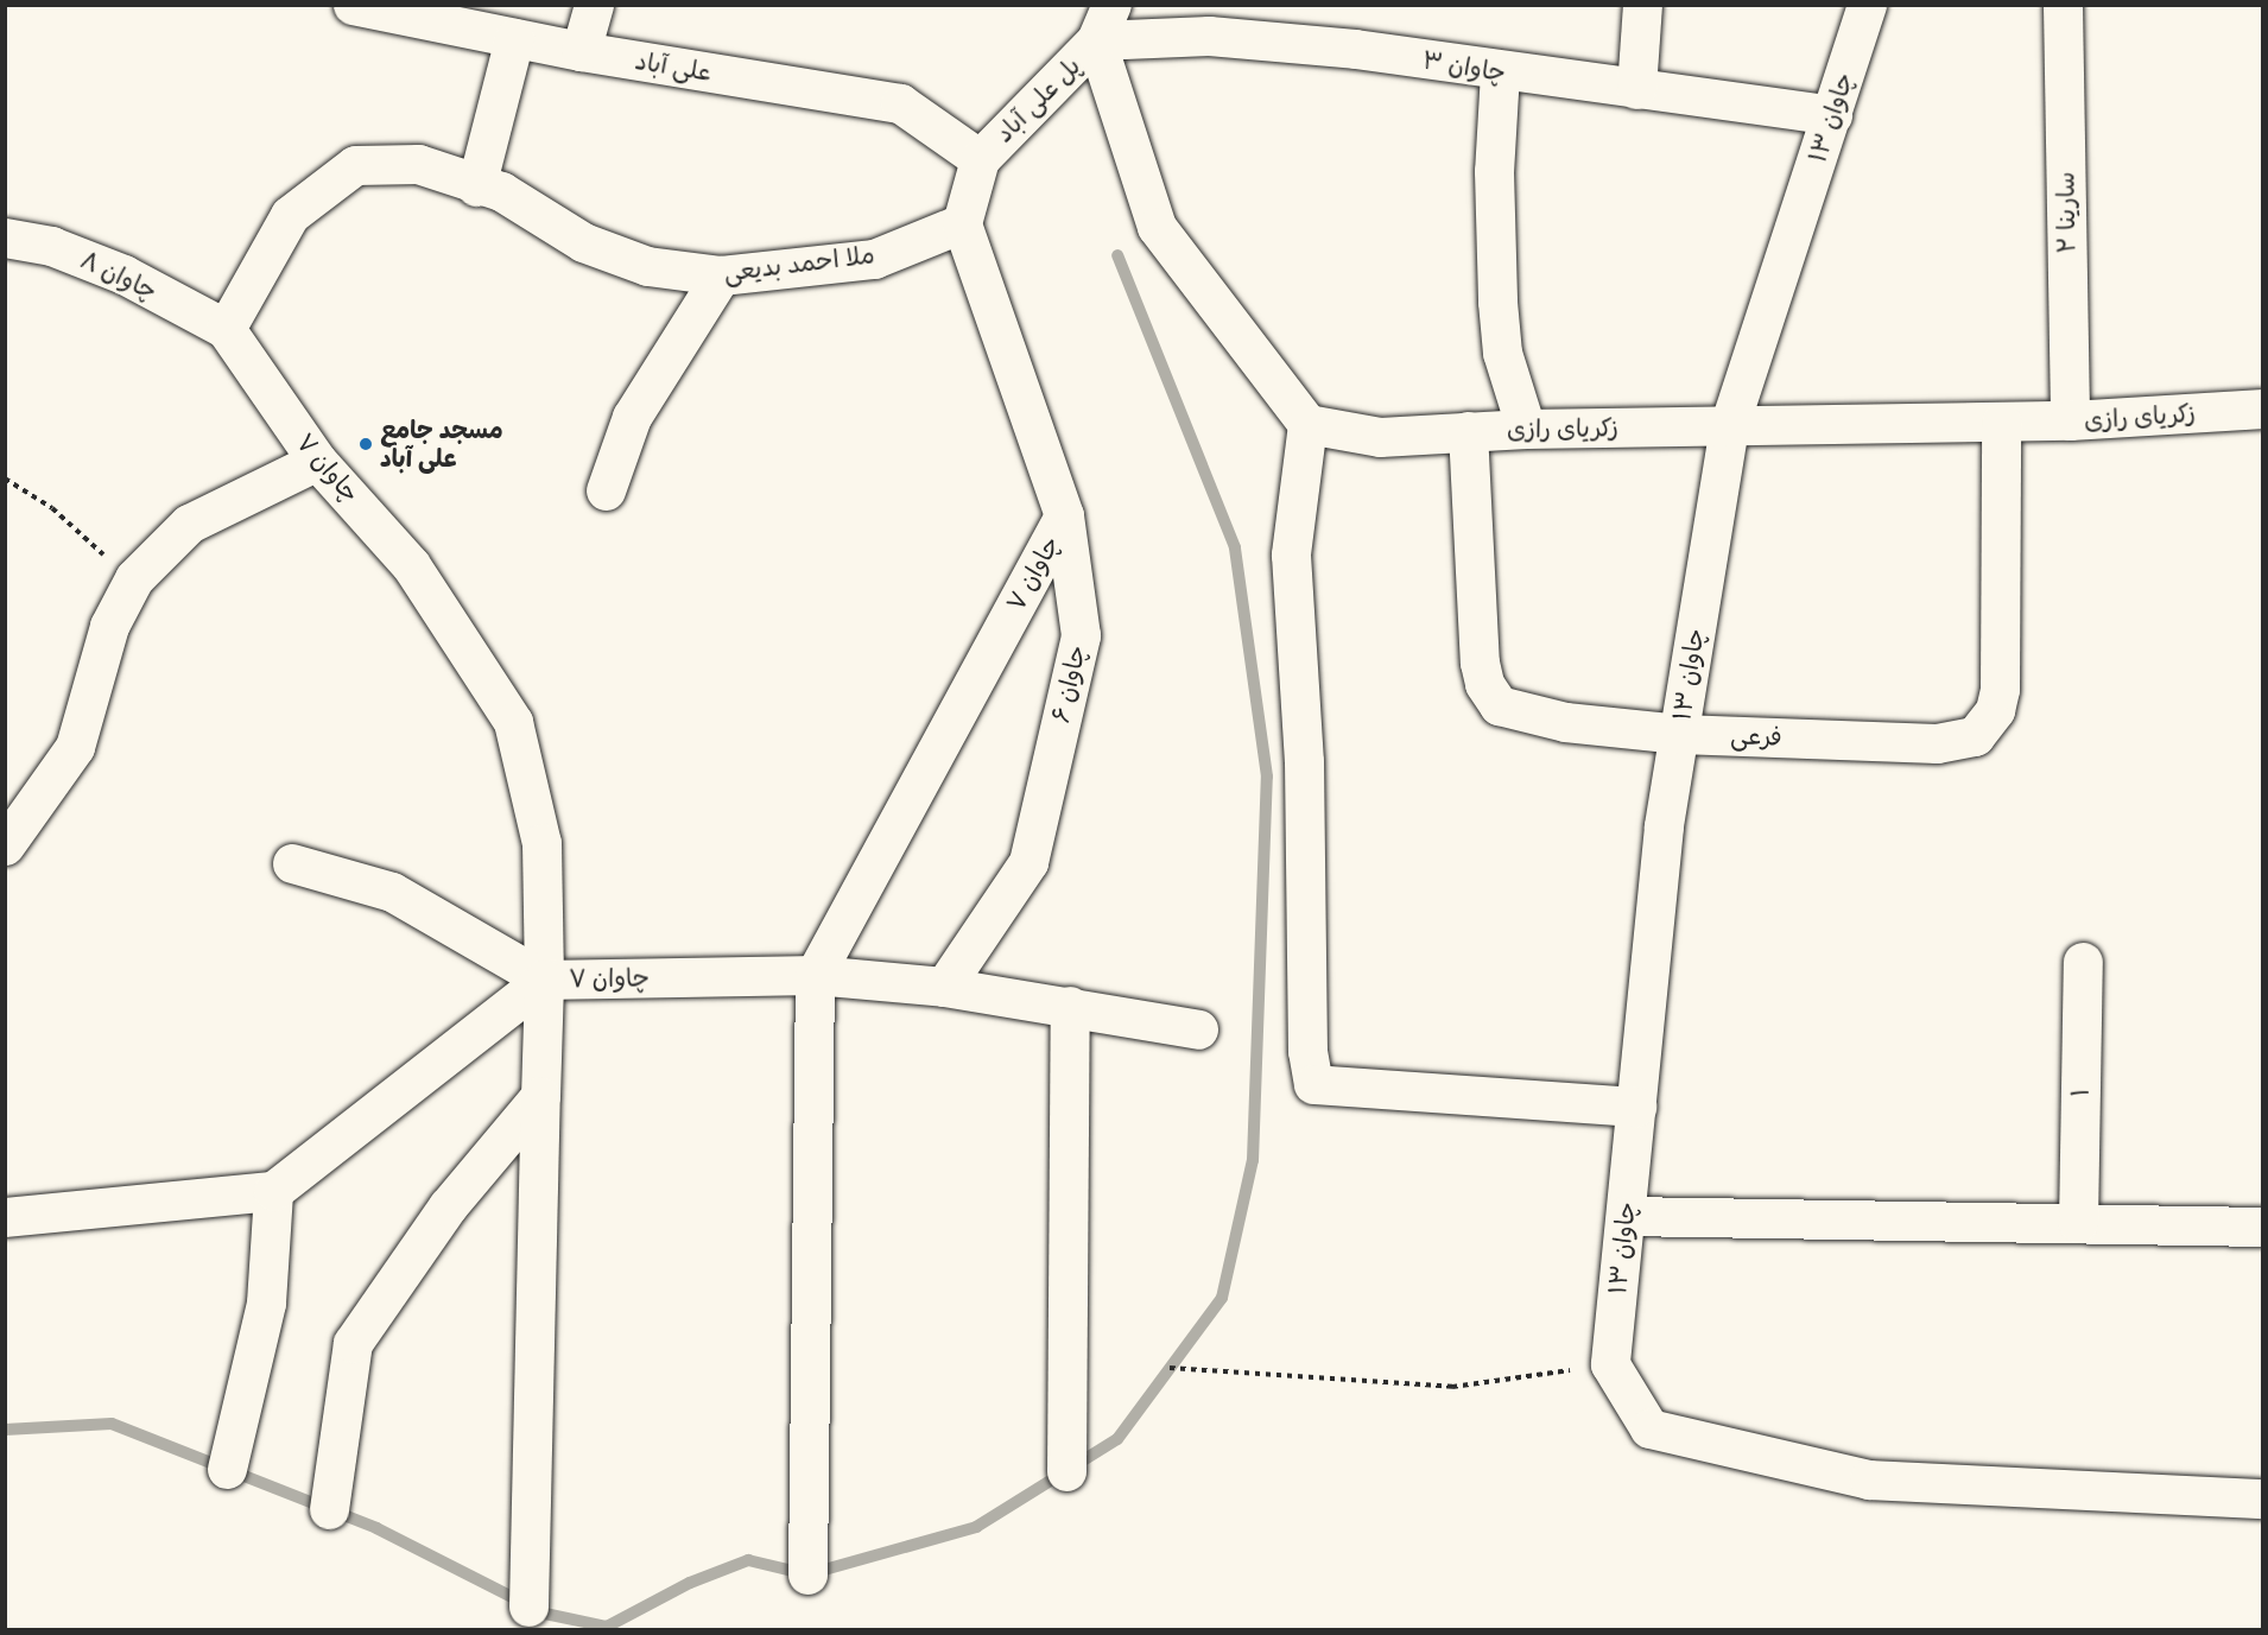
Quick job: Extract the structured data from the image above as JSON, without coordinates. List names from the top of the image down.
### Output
{
  "streets": {
    "street": [
      "علی آباد",
      "چاوان ۳",
      "پل علی آباد",
      "چاوان ۱۳",
      "سارینا ۲",
      "ملا احمد بدیعی",
      "چاوان ۸",
      "زکریای رازی",
      "چاوان ۷",
      "چاوان ۶",
      "فرعی",
      "۱"
    ]
  },
  "crossings": [
    ["علی آباد", "پل علی آباد"],
    ["چاوان ۳", "پل علی آباد"],
    ["چاوان ۳", "چاوان ۱۳"],
    ["چاوان ۱۳", "زکریای رازی"],
    ["چاوان ۱۳", "فرعی"],
    ["سارینا ۲", "زکریای رازی"],
    ["ملا احمد بدیعی", "چاوان ۸"],
    ["ملا احمد بدیعی", "چاوان ۷"],
    ["ملا احمد بدیعی", "چاوان ۶"],
    ["چاوان ۸", "چاوان ۷"],
    ["زکریای رازی", "فرعی"],
    ["چاوان ۷", "چاوان ۶"]
  ],
  "places": ["مسجد جامع علی آباد"]
}
